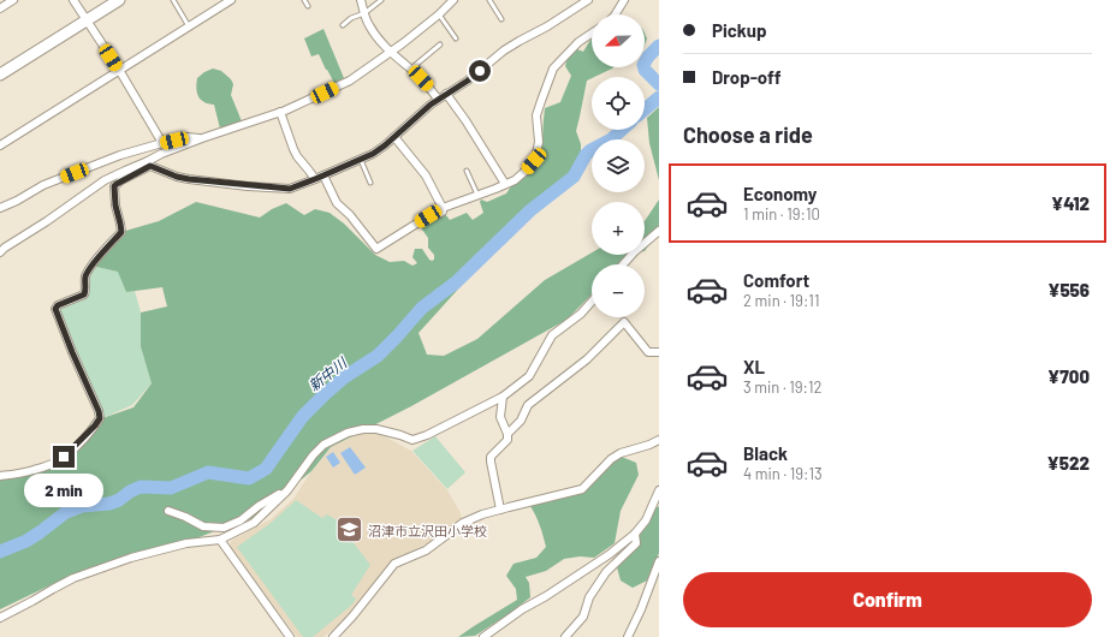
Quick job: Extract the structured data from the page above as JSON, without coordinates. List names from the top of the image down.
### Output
{
  "water": ["新中川"],
  "places": {
    "school or university": ["沼津市立沢田小学校"]
  },
  "north": "left",
  "page": {
    "banner": ["Pickup", "Drop-off"],
    "map_buttons": ["+", "−"],
    "heading": "Choose a ride",
    "list": [
      {
        "name": "Economy",
        "note": "1 min · 19:10",
        "value": "¥412"
      },
      {
        "name": "Comfort",
        "note": "2 min · 19:11",
        "value": "¥556"
      },
      {
        "name": "XL",
        "note": "3 min · 19:12",
        "value": "¥700"
      },
      {
        "name": "Black",
        "note": "4 min · 19:13",
        "value": "¥522"
      }
    ],
    "bubble": "2 min",
    "buttons": "Confirm"
  }
}
